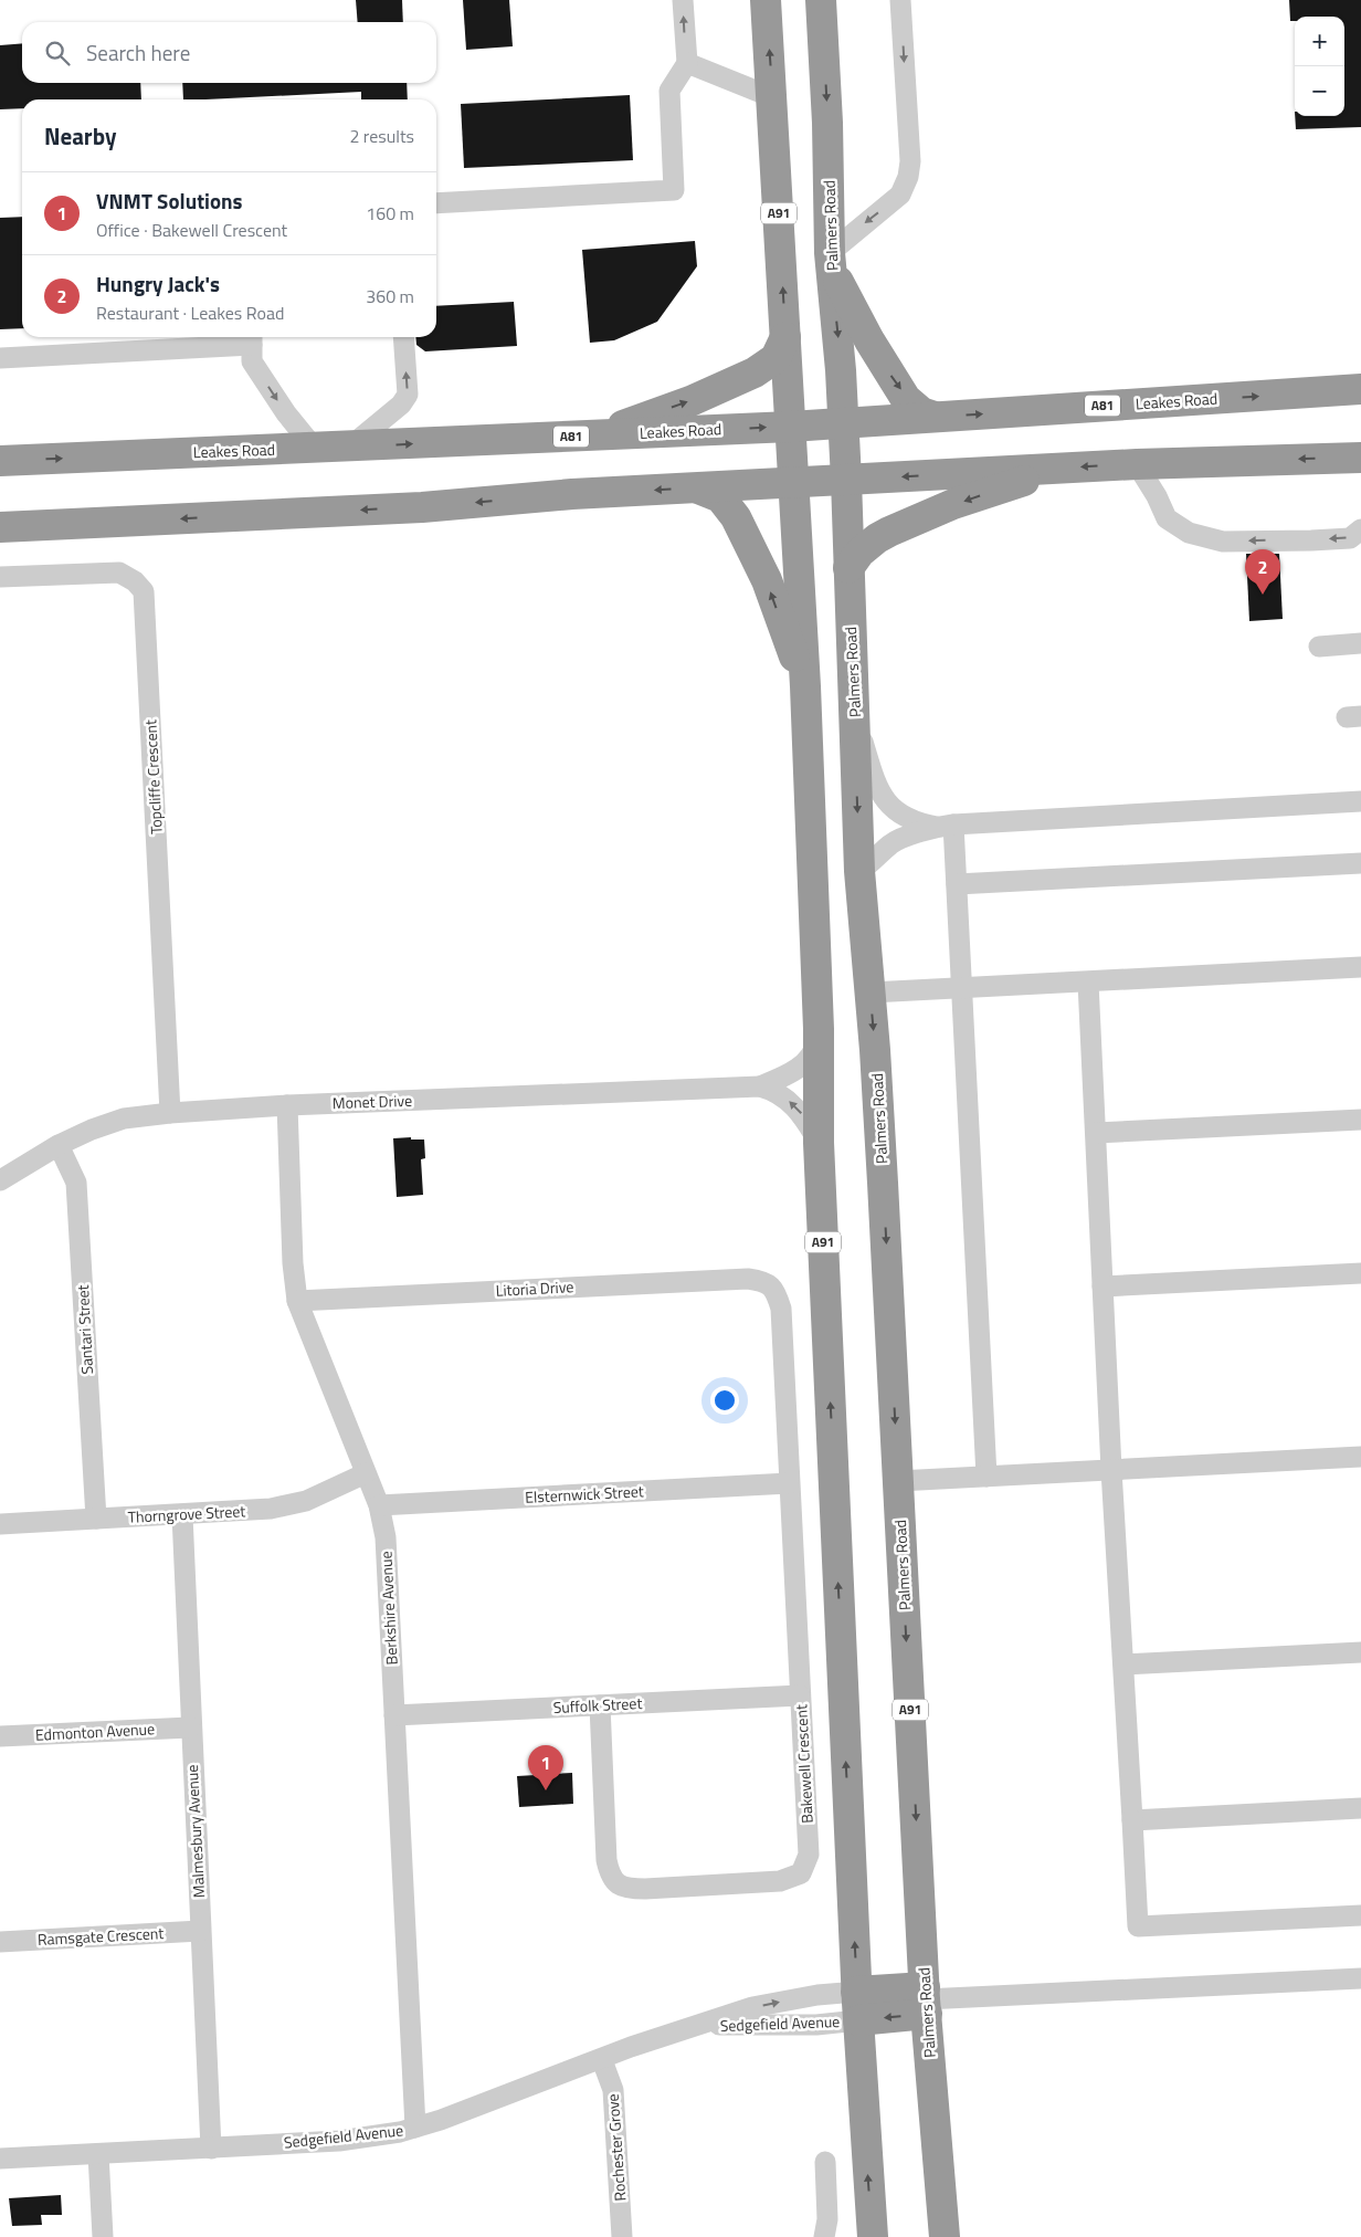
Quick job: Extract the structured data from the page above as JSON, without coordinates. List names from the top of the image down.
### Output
{
  "streets": {
    "highway": [
      "A91",
      "Palmers Road",
      "Leakes Road",
      "A81"
    ],
    "street": [
      "Topcliffe Crescent",
      "Monet Drive",
      "Litoria Drive",
      "Santari Street",
      "Elsternwick Street",
      "Thorngrove Street",
      "Berkshire Avenue",
      "Suffolk Street",
      "Edmonton Avenue",
      "Bakewell Crescent",
      "Malmesbury Avenue",
      "Ramsgate Crescent",
      "Sedgefield Avenue",
      "Rochester Grove"
    ]
  },
  "crossings": [
    ["A91", "Leakes Road"],
    ["A91", "Monet Drive"],
    ["A91", "Sedgefield Avenue"],
    ["Palmers Road", "Leakes Road"],
    ["Topcliffe Crescent", "Monet Drive"],
    ["Monet Drive", "Santari Street"],
    ["Monet Drive", "Berkshire Avenue"],
    ["Litoria Drive", "Berkshire Avenue"],
    ["Litoria Drive", "Bakewell Crescent"],
    ["Santari Street", "Thorngrove Street"],
    ["Elsternwick Street", "Berkshire Avenue"],
    ["Elsternwick Street", "Bakewell Crescent"],
    ["Thorngrove Street", "Berkshire Avenue"],
    ["Thorngrove Street", "Malmesbury Avenue"],
    ["Berkshire Avenue", "Suffolk Street"],
    ["Berkshire Avenue", "Sedgefield Avenue"],
    ["Suffolk Street", "Bakewell Crescent"],
    ["Edmonton Avenue", "Malmesbury Avenue"],
    ["Malmesbury Avenue", "Ramsgate Crescent"],
    ["Malmesbury Avenue", "Sedgefield Avenue"],
    ["Sedgefield Avenue", "Rochester Grove"]
  ],
  "page": {
    "map_buttons": ["+", "−"],
    "search": "Search here",
    "heading": ["Nearby", "2 results"],
    "list": [
      {
        "mark": "1",
        "name": "VNMT Solutions",
        "note": "Office · Bakewell Crescent",
        "value": "160 m"
      },
      {
        "mark": "2",
        "name": "Hungry Jack's",
        "note": "Restaurant · Leakes Road",
        "value": "360 m"
      }
    ],
    "pins": ["2", "1"]
  }
}
